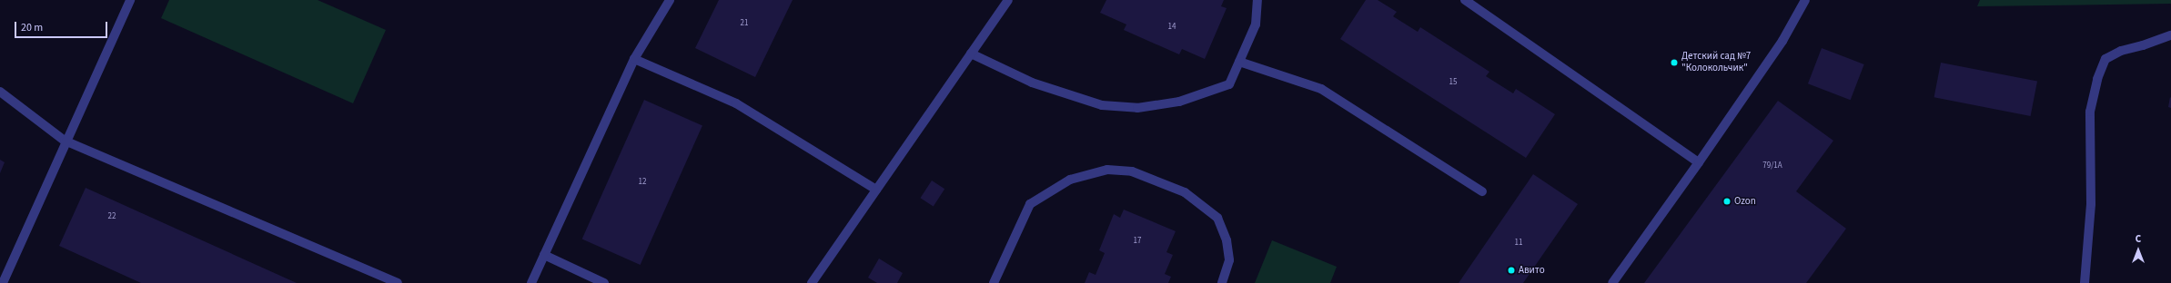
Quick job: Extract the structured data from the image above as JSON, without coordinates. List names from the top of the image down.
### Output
{
  "places": ["Детский сад №7 \"Колокольчик\"", "Ozon", "Авито"],
  "house_numbers": [
    "21",
    "14",
    "15",
    "79/1А",
    "12",
    "22",
    "17",
    "11"
  ],
  "scale_bar": "20 m",
  "north": "top"
}
